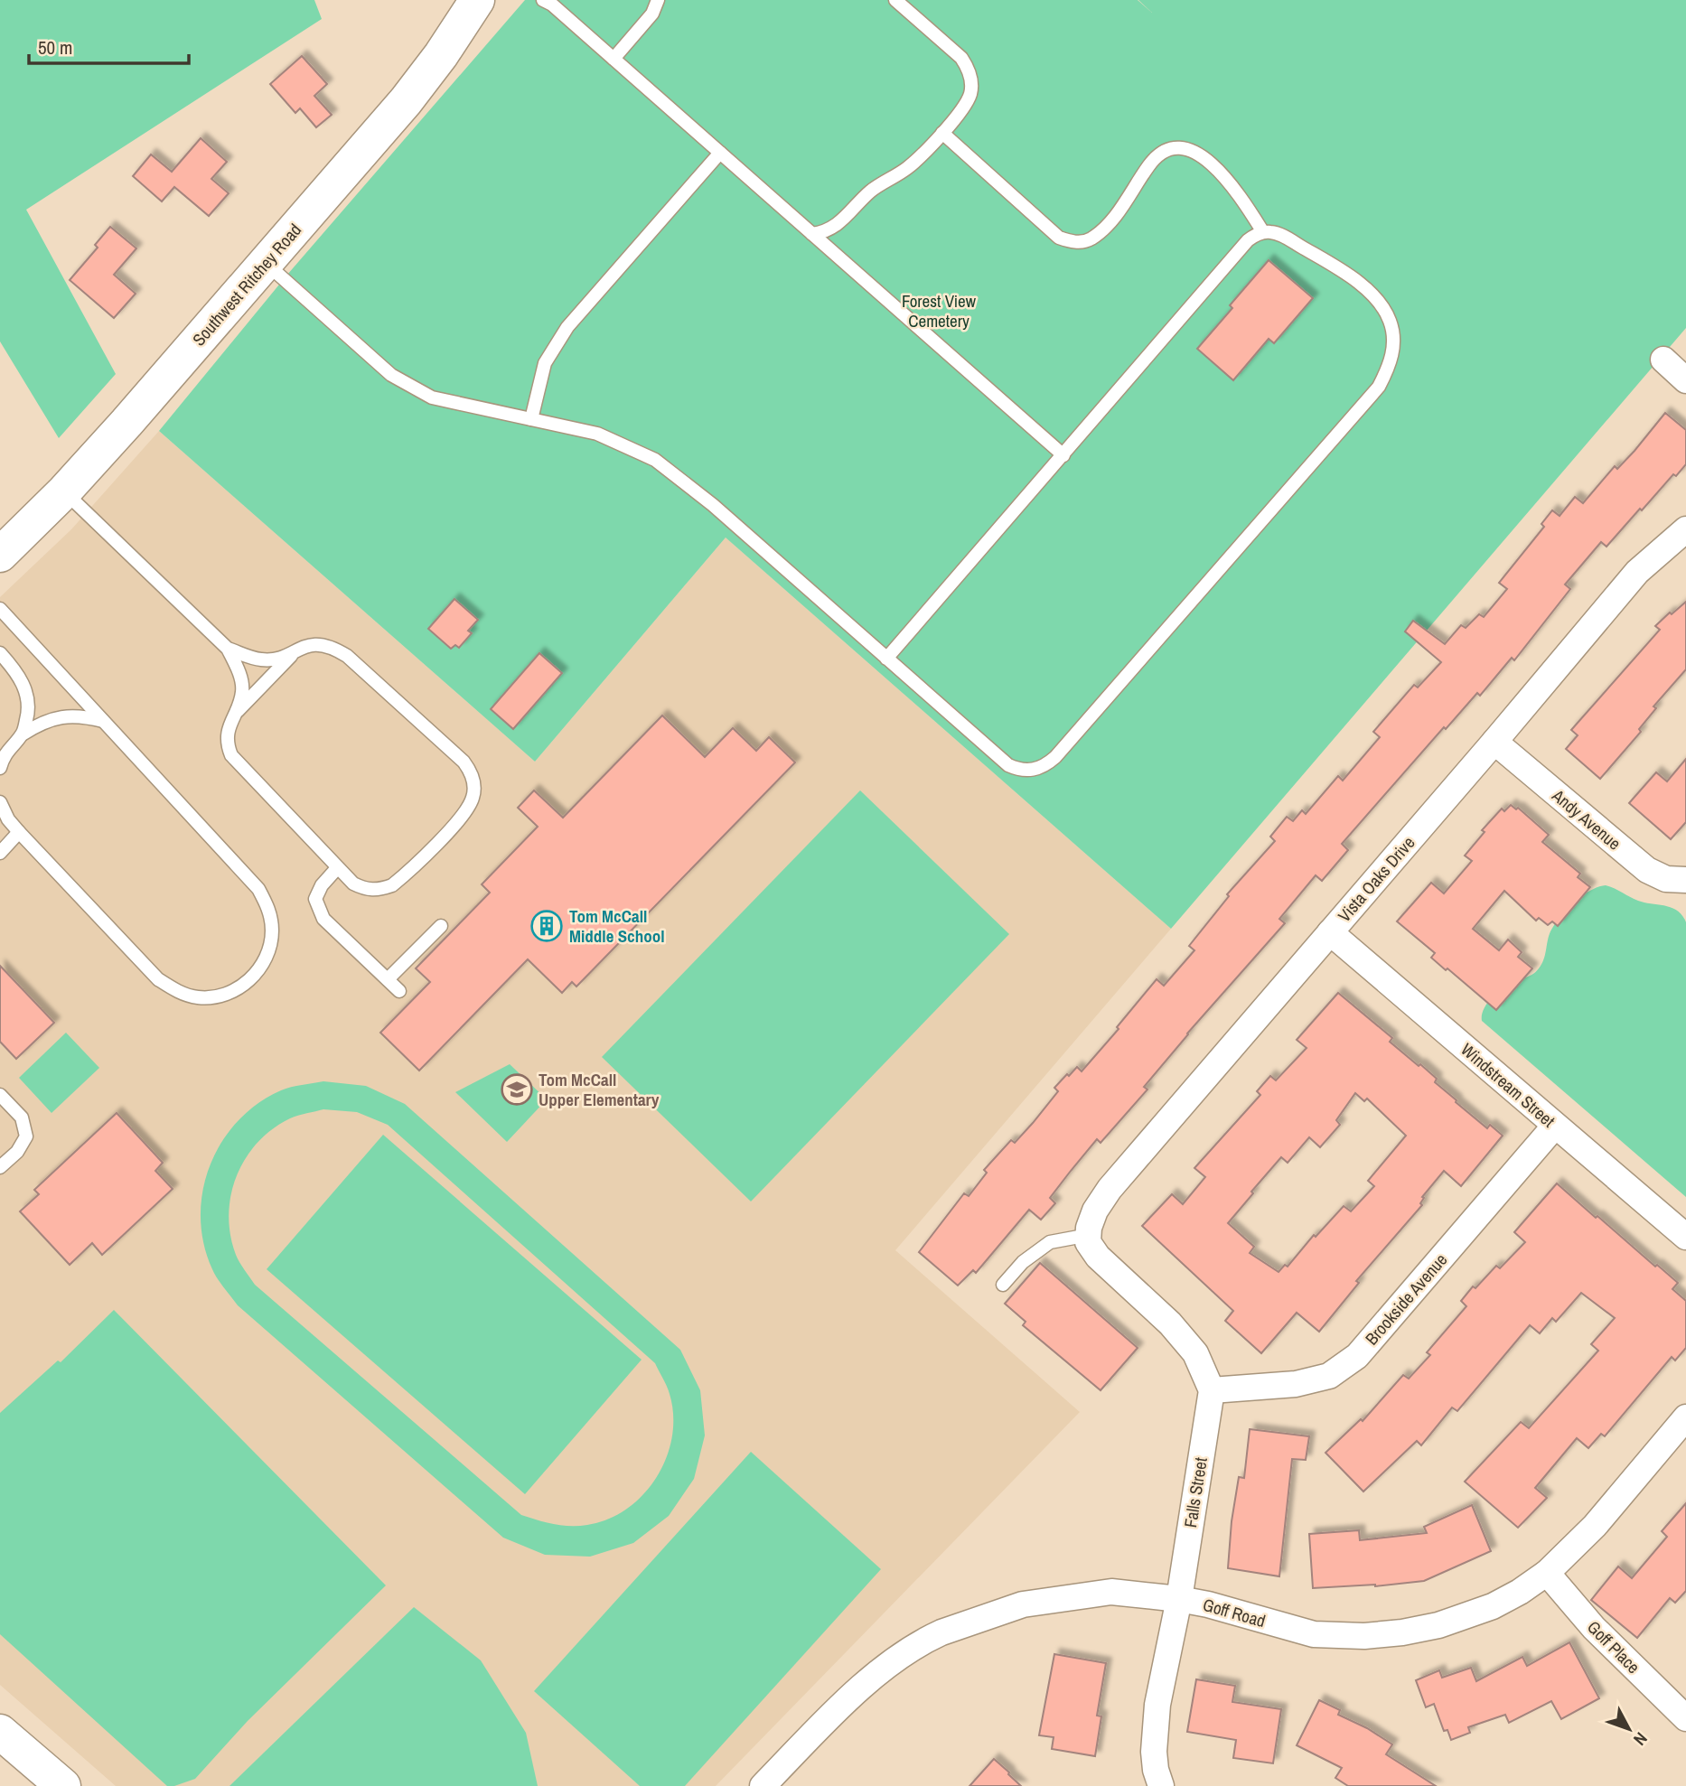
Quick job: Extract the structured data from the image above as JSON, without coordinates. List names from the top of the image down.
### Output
{
  "streets": {
    "street": [
      "Southwest Ritchey Road",
      "Andy Avenue",
      "Vista Oaks Drive",
      "Windstream Street",
      "Brookside Avenue",
      "Falls Street",
      "Goff Road",
      "Goff Place"
    ]
  },
  "crossings": [
    ["Andy Avenue", "Vista Oaks Drive"],
    ["Vista Oaks Drive", "Windstream Street"],
    ["Windstream Street", "Brookside Avenue"],
    ["Brookside Avenue", "Falls Street"],
    ["Falls Street", "Goff Road"],
    ["Goff Road", "Goff Place"]
  ],
  "parks": ["Forest View Cemetery"],
  "places": {
    "building": ["Tom McCall Middle School"],
    "school or university": ["Tom McCall Upper Elementary"]
  },
  "scale_bar": "50 m",
  "north": "bottom right"
}
